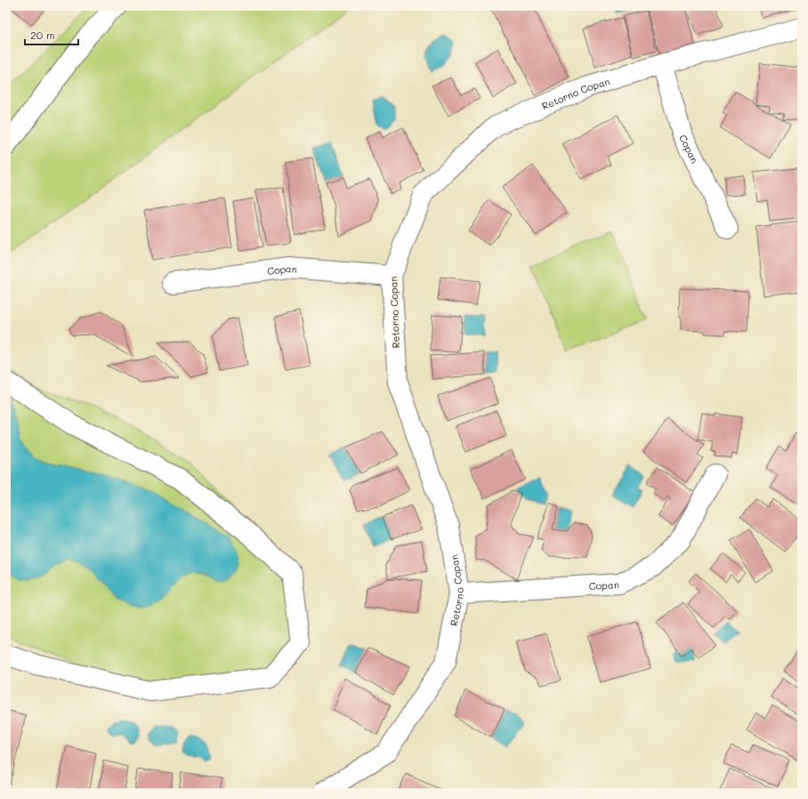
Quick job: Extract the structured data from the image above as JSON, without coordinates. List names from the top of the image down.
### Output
{
  "streets": {
    "street": ["Retorno Copan", "Copan"]
  },
  "crossings": [
    ["Retorno Copan", "Copan"]
  ],
  "scale_bar": "20 m"
}
